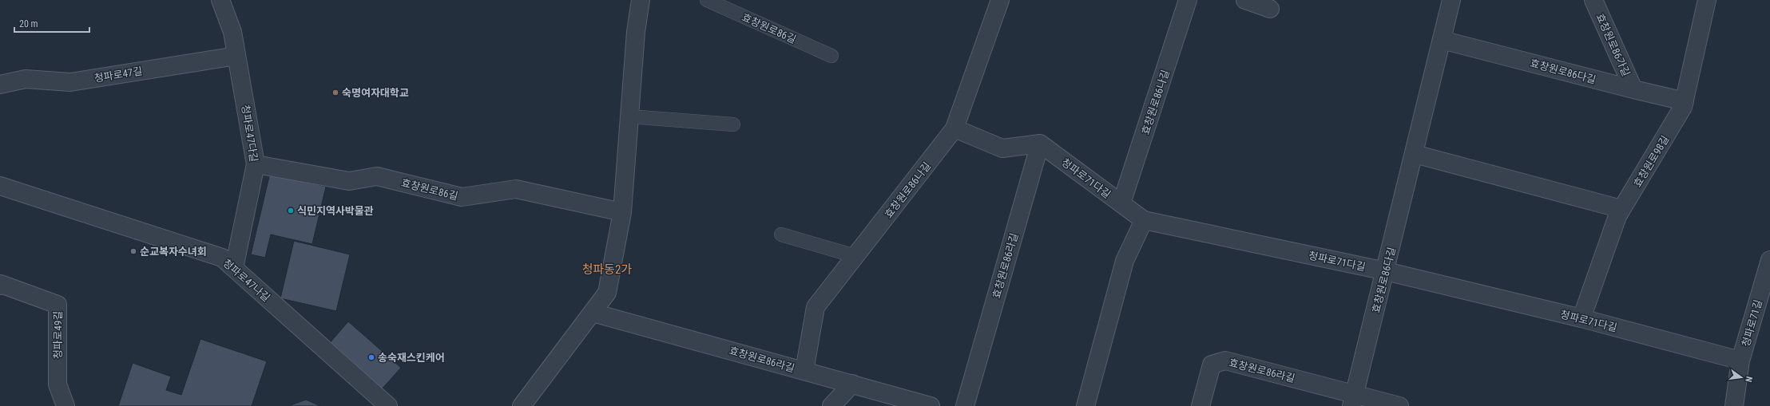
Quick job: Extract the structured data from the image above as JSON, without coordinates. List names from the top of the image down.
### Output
{
  "streets": {
    "street": [
      "효창원로86길",
      "효창원로86가길",
      "효창원로86다길",
      "청파로47길",
      "효창원로86나길",
      "청파로47다길",
      "효창원로98길",
      "청파로71다길",
      "효창원로86라길",
      "청파로47나길",
      "청파로71길",
      "청파로49길"
    ]
  },
  "crossings": [
    ["효창원로86길", "청파로47다길"],
    ["효창원로86가길", "효창원로86다길"],
    ["효창원로86다길", "효창원로98길"],
    ["효창원로86다길", "청파로71다길"],
    ["효창원로86다길", "효창원로86라길"],
    ["청파로47길", "청파로47다길"],
    ["효창원로86나길", "청파로71다길"],
    ["효창원로86나길", "효창원로86라길"],
    ["청파로47다길", "청파로47나길"],
    ["효창원로98길", "청파로71다길"],
    ["청파로71다길", "효창원로86라길"],
    ["청파로71다길", "청파로71길"]
  ],
  "districts": ["청파동2가"],
  "places": [
    "숙명여자대학교",
    "식민지역사박물관",
    "순교복자수녀회",
    "송숙재스킨케어"
  ],
  "scale_bar": "20 m",
  "north": "right"
}
